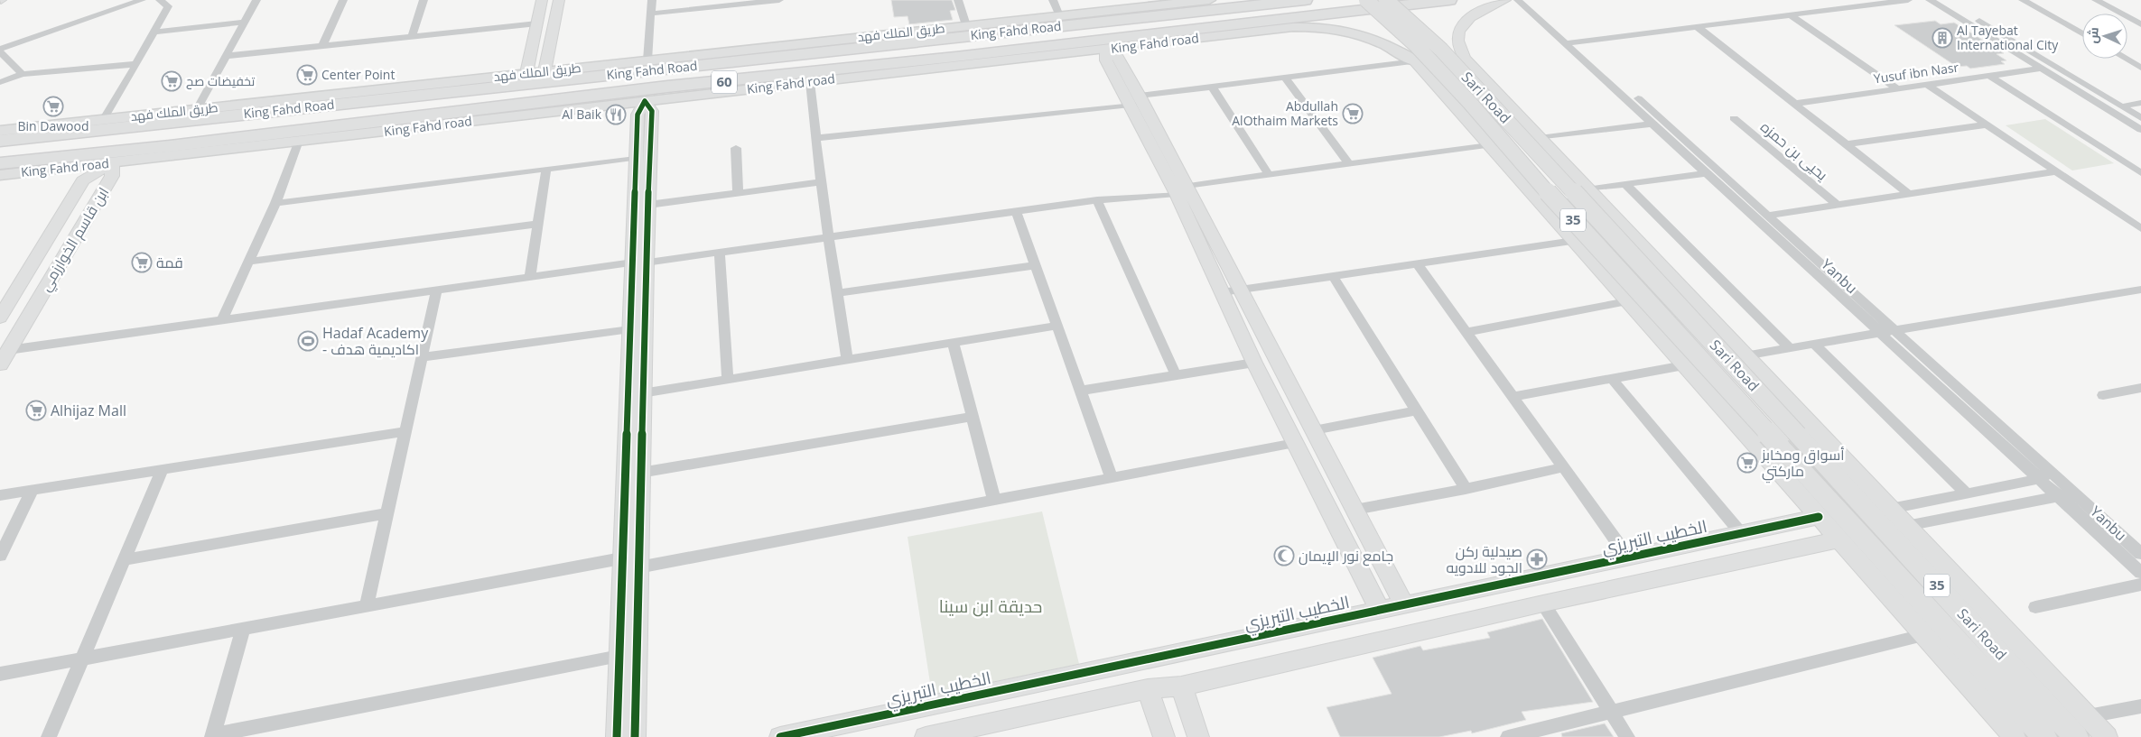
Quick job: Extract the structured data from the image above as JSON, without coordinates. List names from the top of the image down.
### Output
{
  "streets": {
    "highway": ["King Fahd Road", "60"],
    "main road": [
      "طريق الملك فهد",
      "King Fahd road",
      "Sari Road",
      "35"
    ],
    "street": [
      "Yusuf ibn Nasr",
      "يحيى بن حمزه",
      "ابن قاسم الخوارزمي",
      "Yanbu",
      "الخطيب التبريزي"
    ]
  },
  "crossings": [
    ["King Fahd Road", "طريق الملك فهد"],
    ["King Fahd Road", "King Fahd road"],
    ["King Fahd road", "ابن قاسم الخوارزمي"]
  ],
  "parks": ["حديقة ابن سينا"],
  "places": {
    "building": ["Al Tayebat International City"],
    "supermarket": [
      "Center Point",
      "تخفيضات صح",
      "Bin Dawood",
      "Abdullah AlOthaim Markets",
      "قمة",
      "Alhijaz Mall",
      "أسواق ومخابز ماركتي"
    ],
    "restaurant": ["Al Baik"],
    "sports": ["Hadaf Academy - اكاديمية هدف"],
    "mosque": ["جامع نور الإيمان"],
    "pharmacy": ["صيدلية ركن الجود للادويه"]
  },
  "north": "left"
}
